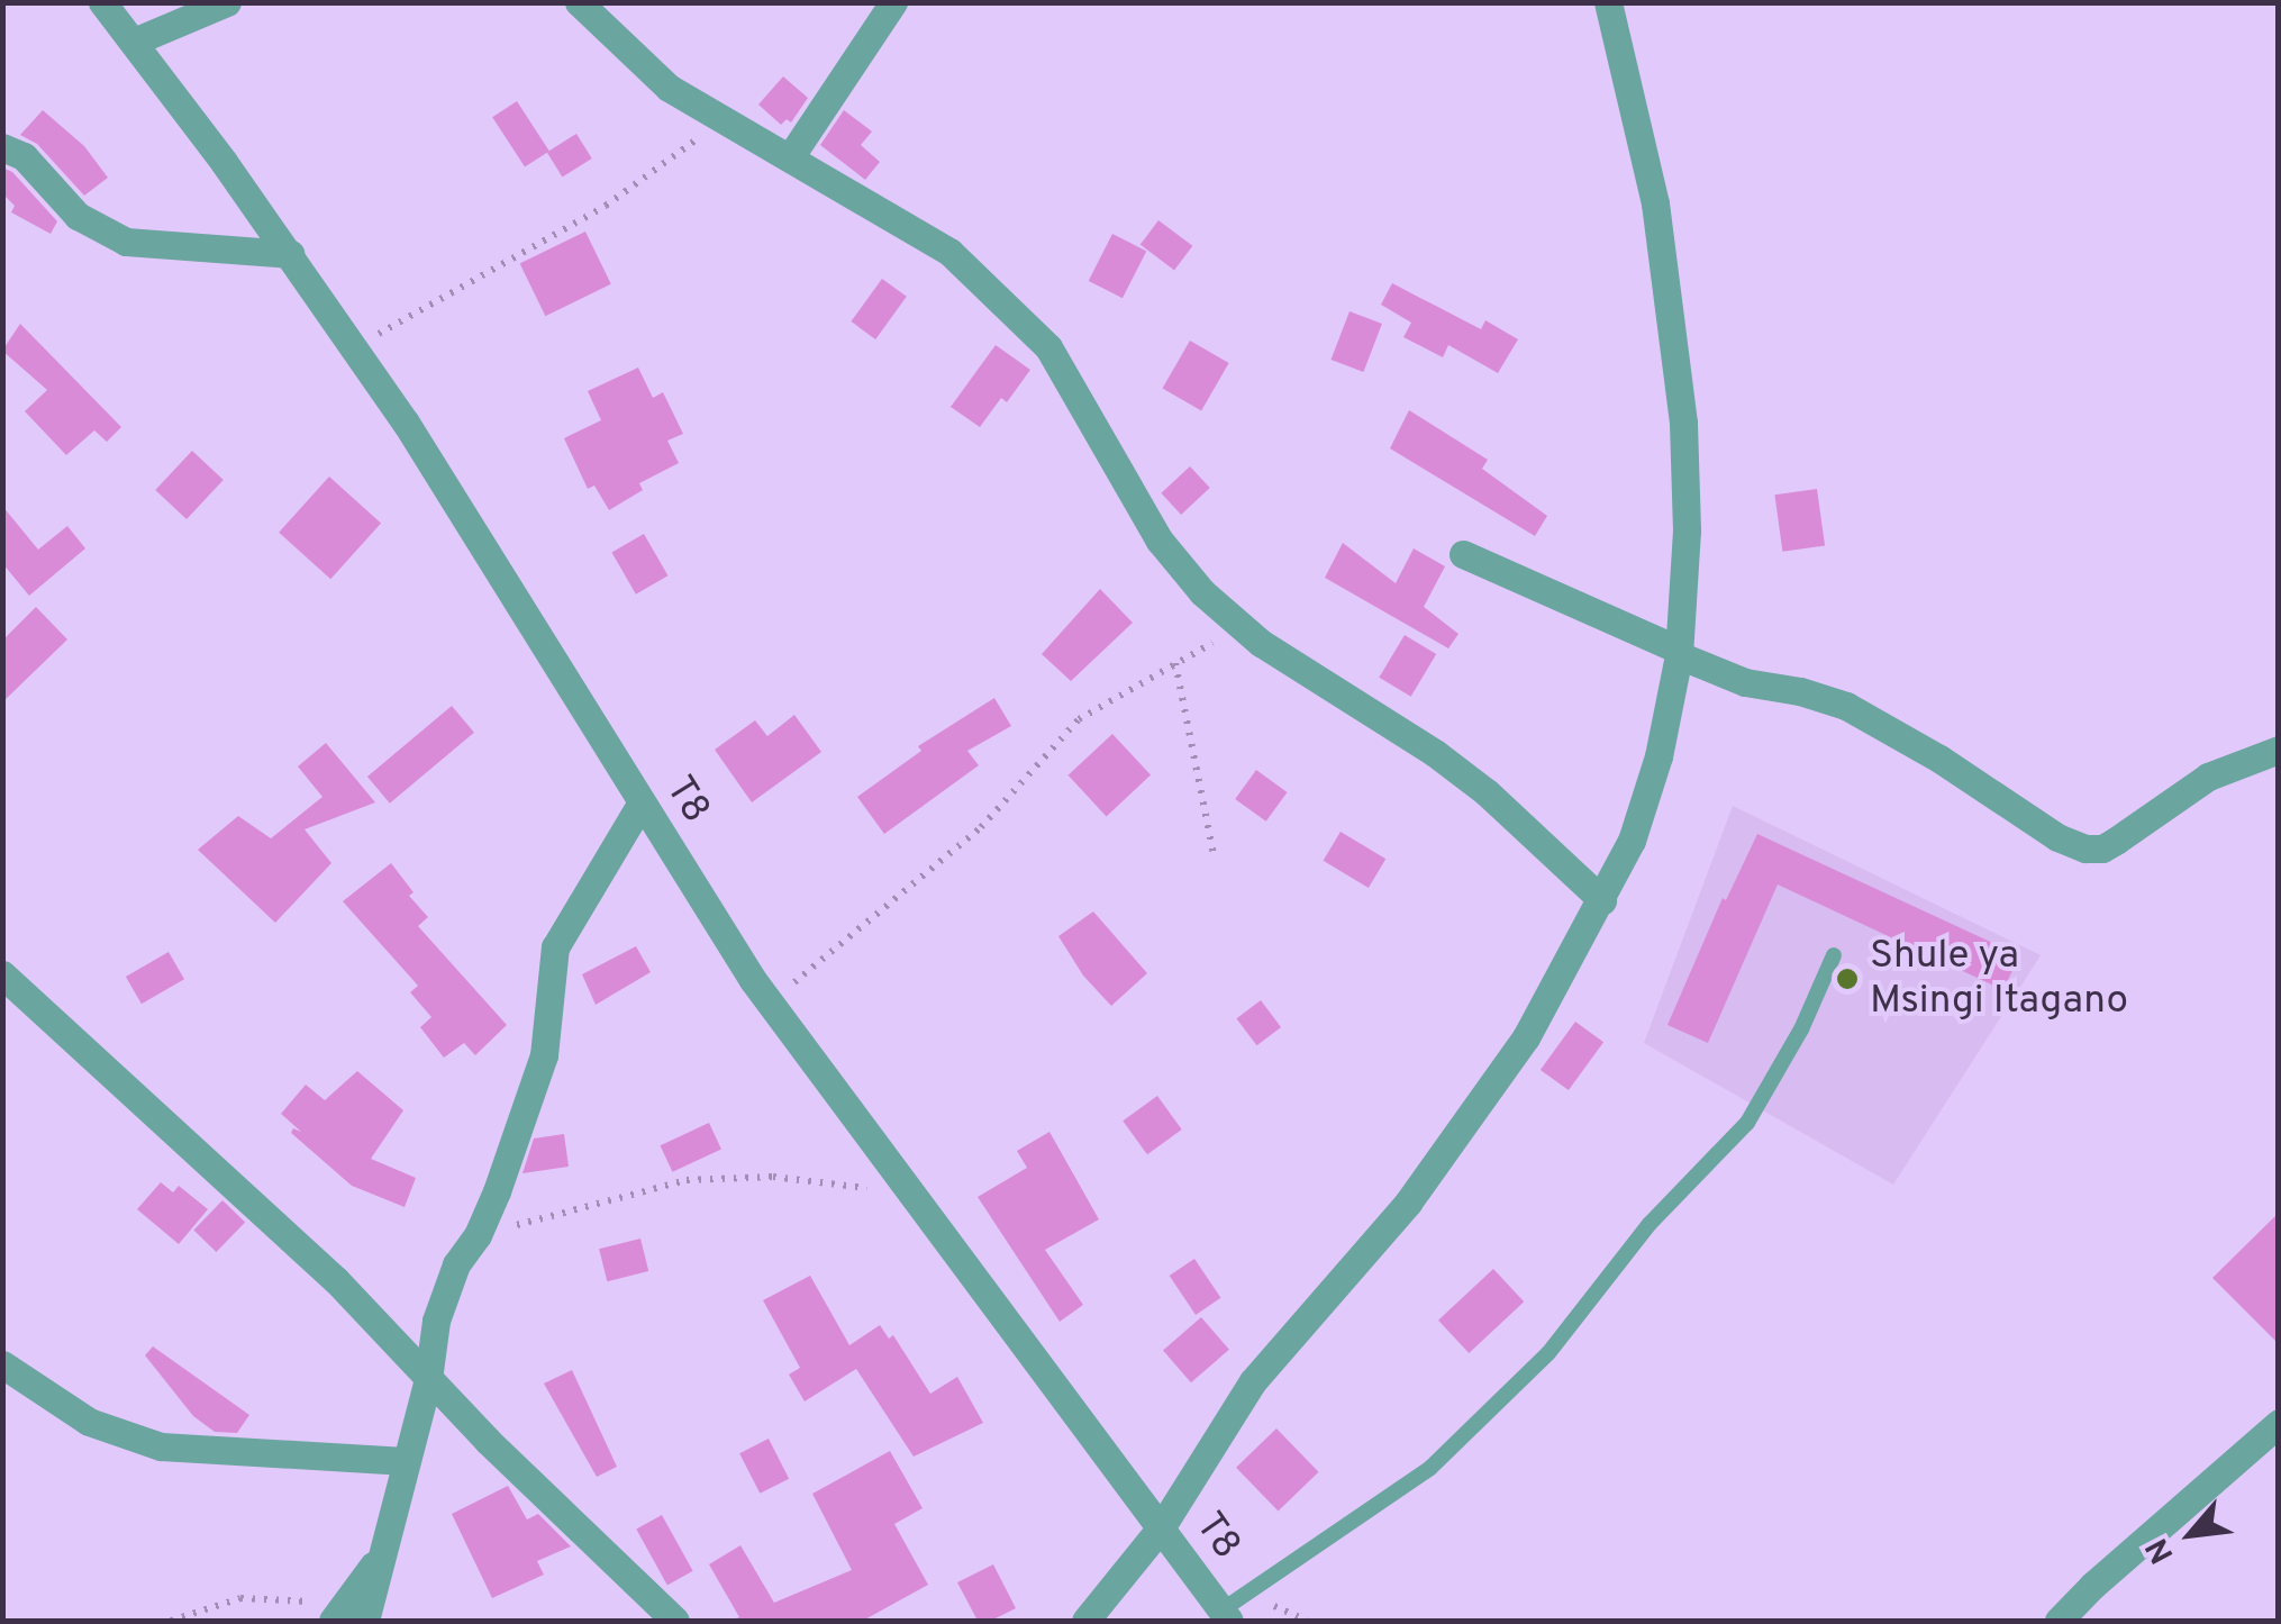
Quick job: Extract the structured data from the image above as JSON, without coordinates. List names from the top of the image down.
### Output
{
  "streets": {
    "street": ["T8"]
  },
  "places": ["Shule ya Msingi Itagano"],
  "north": "bottom left"
}
